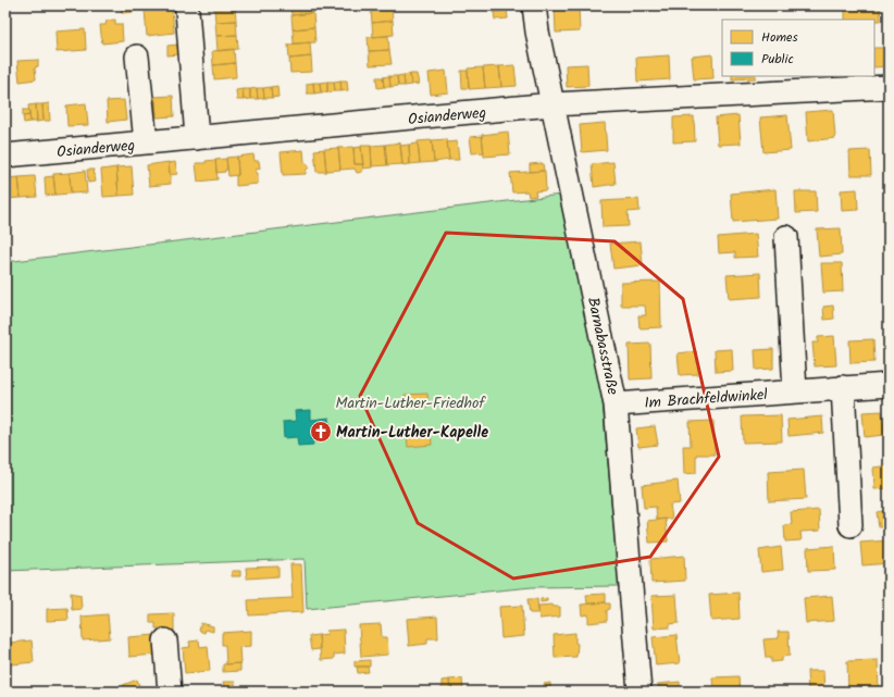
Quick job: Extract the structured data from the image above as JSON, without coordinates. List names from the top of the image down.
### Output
{
  "streets": {
    "street": ["Osianderweg", "Barnabasstraße", "Im Brachfeldwinkel"]
  },
  "crossings": [
    ["Osianderweg", "Barnabasstraße"],
    ["Barnabasstraße", "Im Brachfeldwinkel"]
  ],
  "parks": ["Martin-Luther-Friedhof"],
  "places": {
    "church": ["Martin-Luther-Kapelle"]
  },
  "legend": ["Homes", "Public"]
}
